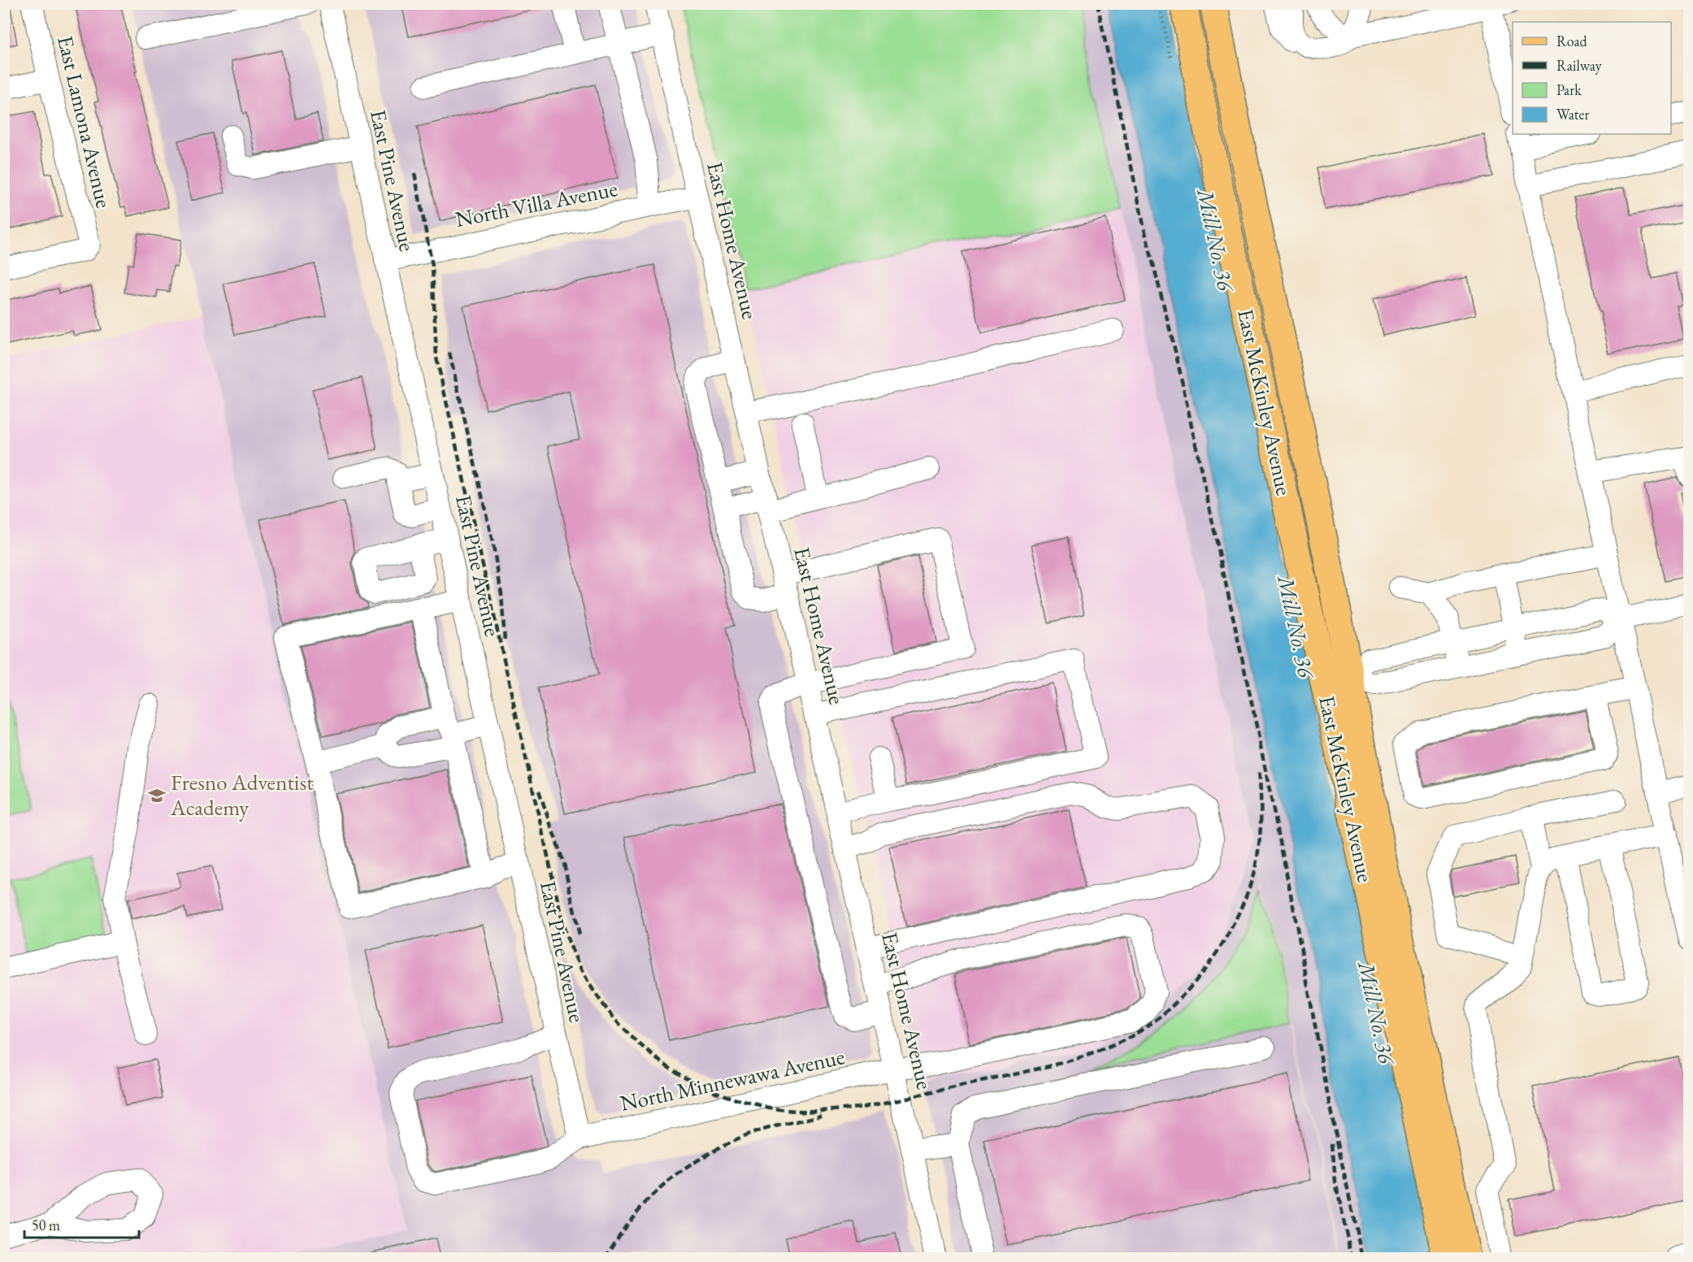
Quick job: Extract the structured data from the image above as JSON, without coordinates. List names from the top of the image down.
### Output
{
  "streets": {
    "main road": ["East McKinley Avenue"],
    "street": [
      "East Lamona Avenue",
      "East Pine Avenue",
      "North Villa Avenue",
      "East Home Avenue",
      "North Minnewawa Avenue"
    ]
  },
  "crossings": [
    ["East Pine Avenue", "North Villa Avenue"],
    ["East Pine Avenue", "North Minnewawa Avenue"],
    ["North Villa Avenue", "East Home Avenue"],
    ["East Home Avenue", "North Minnewawa Avenue"]
  ],
  "water": ["Mill No. 36"],
  "places": {
    "school or university": ["Fresno Adventist Academy"]
  },
  "legend": [
    "Road",
    "Railway",
    "Park",
    "Water"
  ],
  "scale_bar": "50 m"
}
